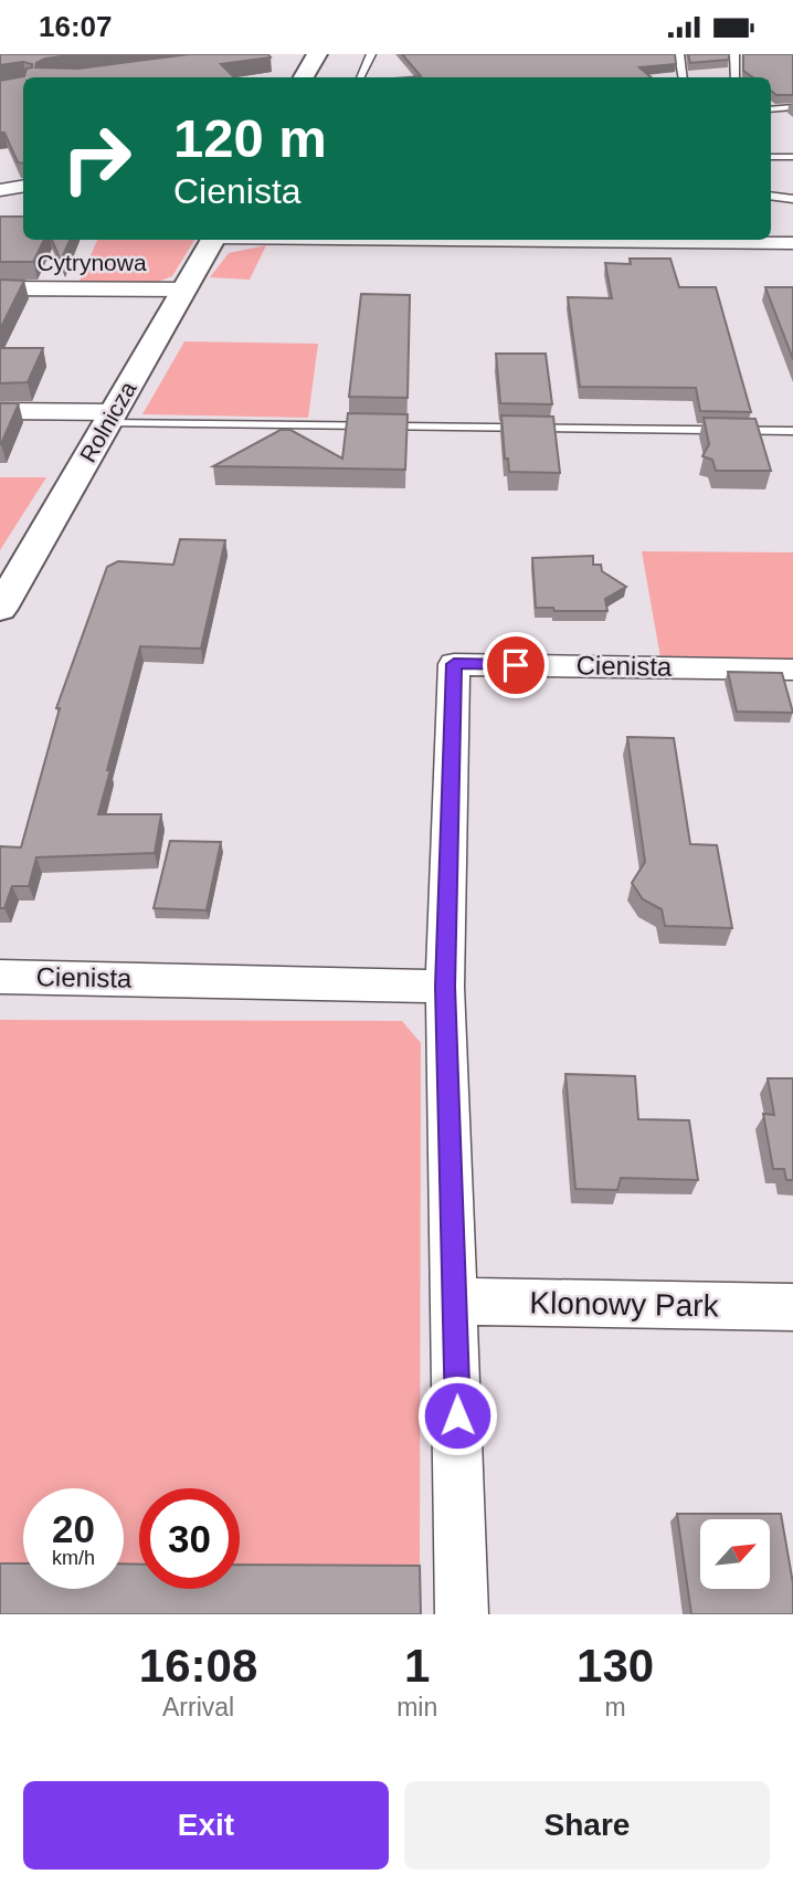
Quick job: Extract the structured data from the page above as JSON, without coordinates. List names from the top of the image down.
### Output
{
  "streets": {
    "street": [
      "Cytrynowa",
      "Rolnicza",
      "Cienista",
      "Klonowy Park"
    ]
  },
  "crossings": [
    ["Cytrynowa", "Rolnicza"],
    ["Cienista", "Klonowy Park"]
  ],
  "north": "top right",
  "page": {
    "status": "16:07",
    "turn": ["120 m", "Cienista"],
    "speed": "20 km/h",
    "limit": "30",
    "eta": [
      "16:08",
      "Arrival",
      "1",
      "min",
      "130",
      "m"
    ],
    "buttons": ["Exit", "Share"]
  }
}
